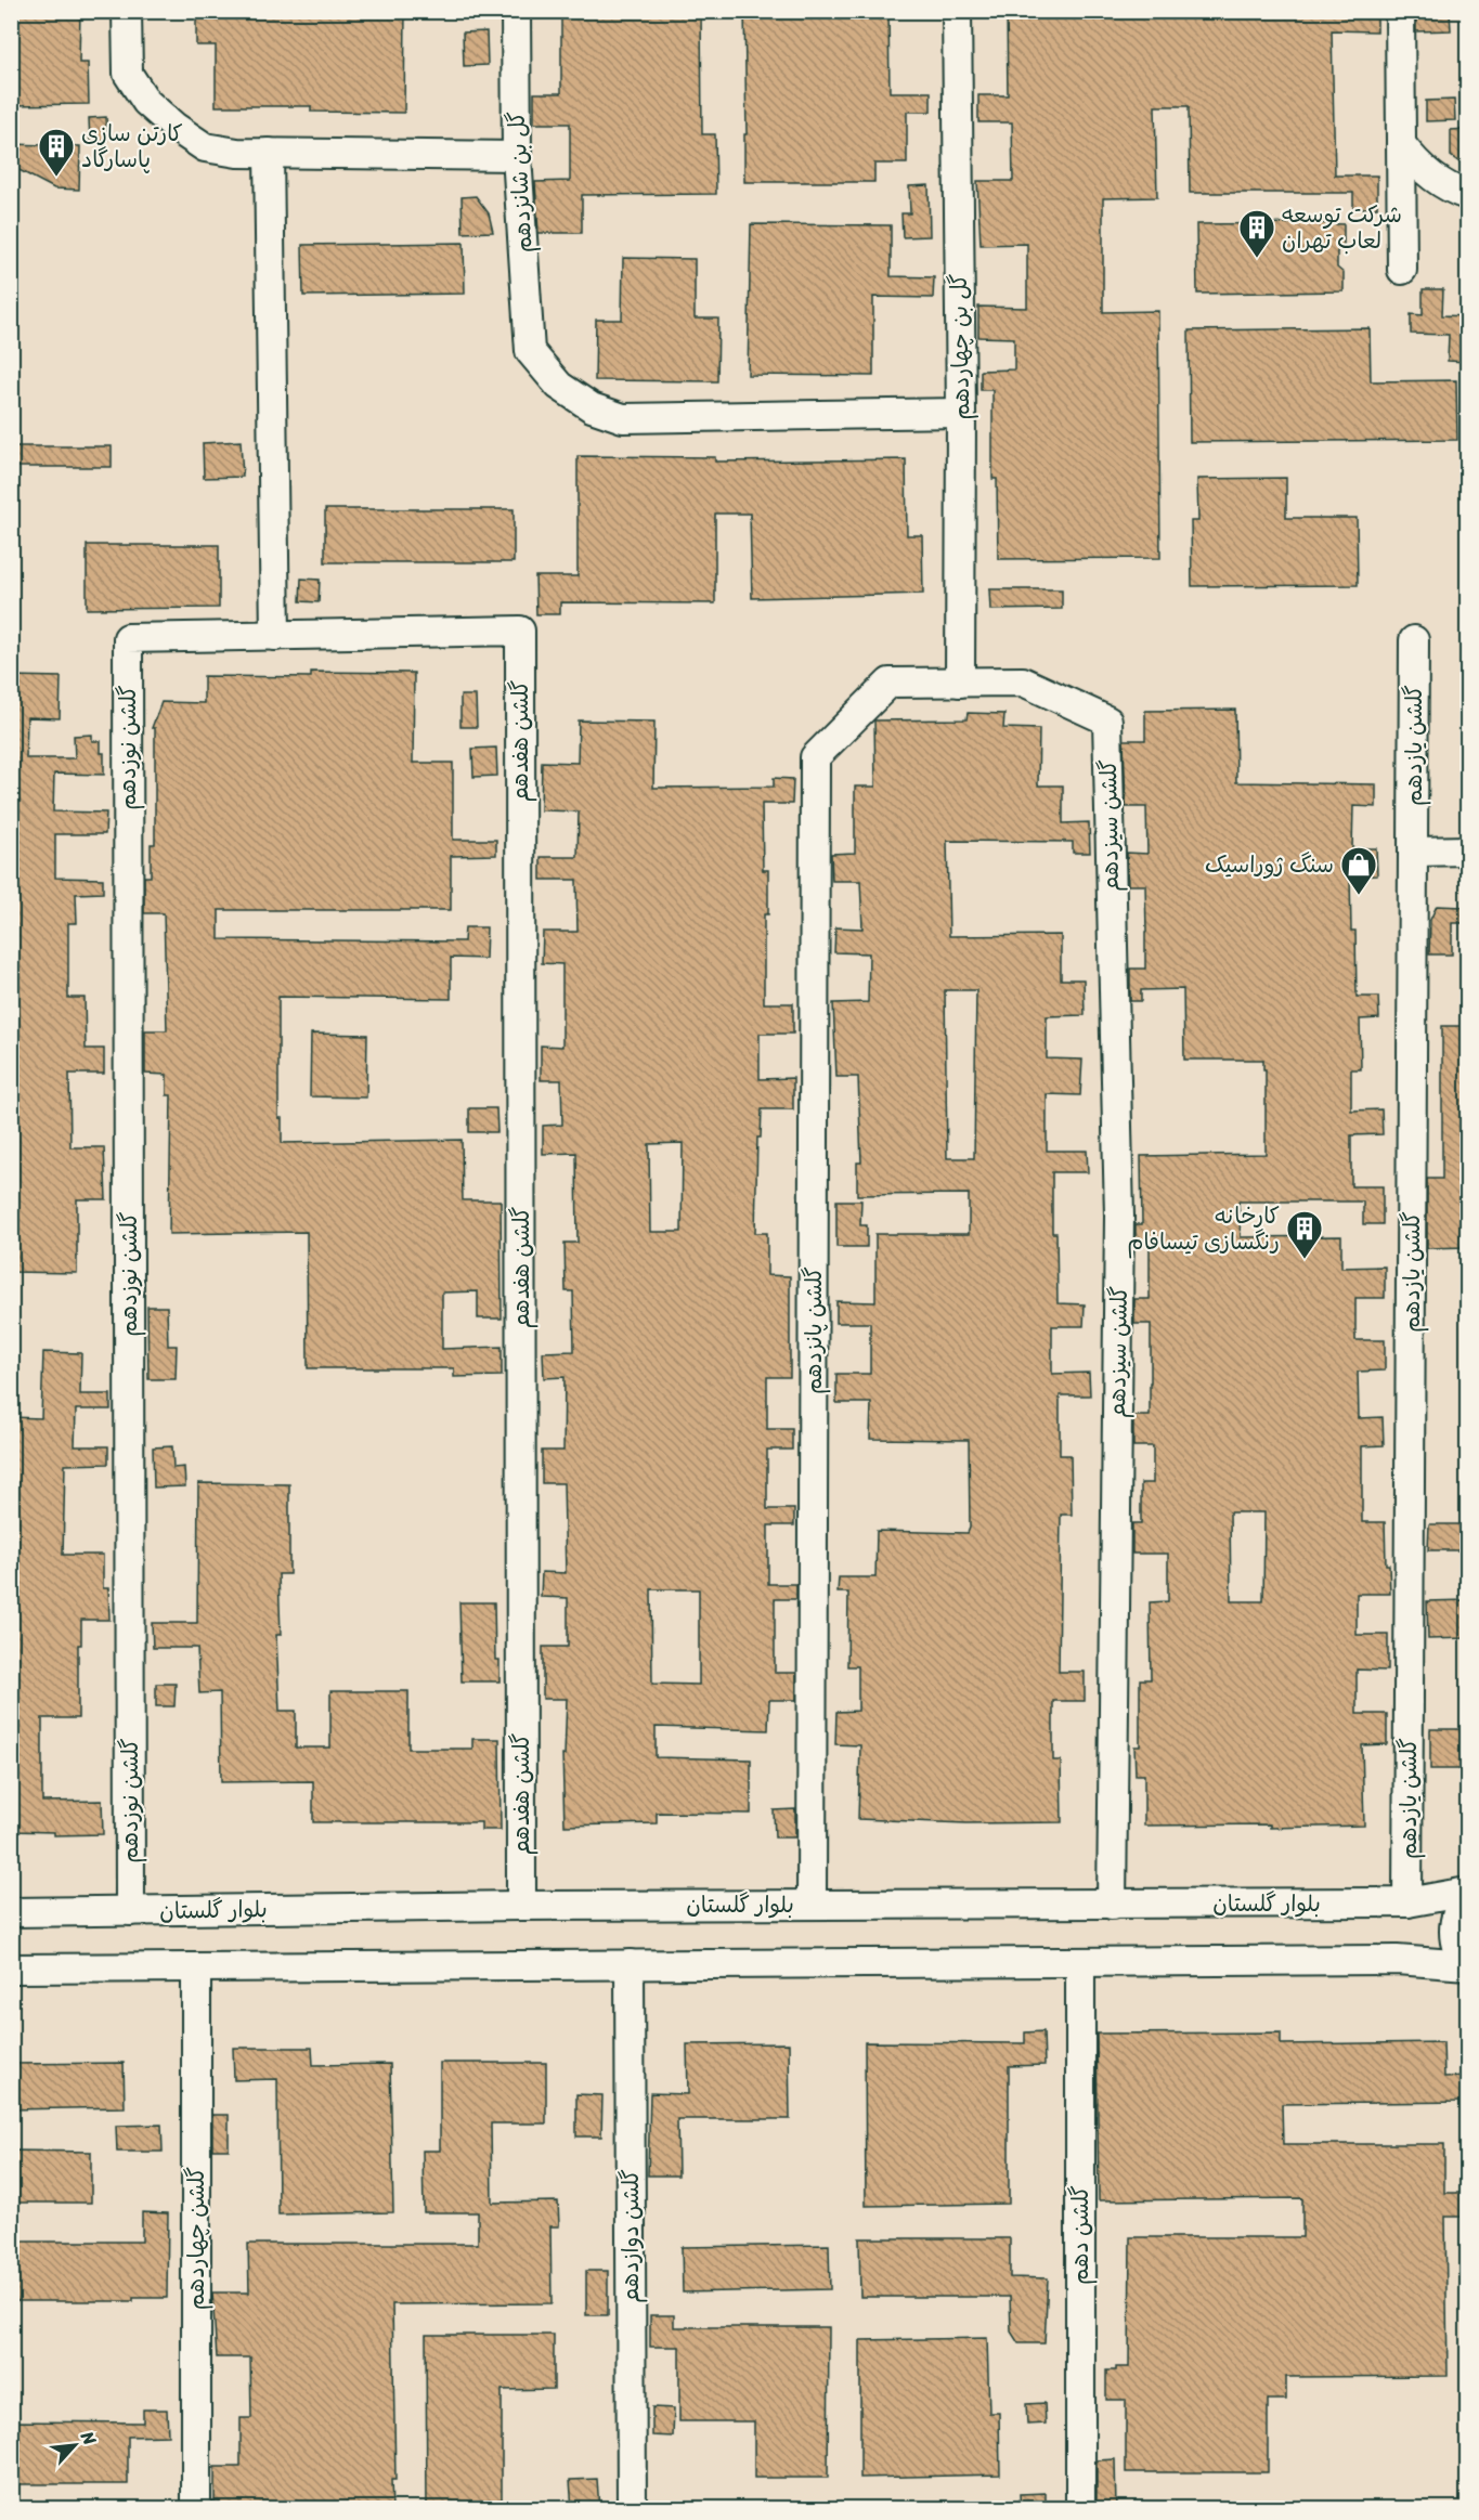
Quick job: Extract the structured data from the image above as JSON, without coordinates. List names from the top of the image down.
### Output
{
  "streets": {
    "street": [
      "گل بن شانزدهم",
      "گل بن چهاردهم",
      "گلشن هفدهم",
      "گلشن یازدهم",
      "گلشن نوزدهم",
      "گلشن سیزدهم",
      "گلشن پانزدهم",
      "بلوار گلستان",
      "گلشن دهم",
      "گلشن دوازدهم",
      "گلشن چهاردهم"
    ]
  },
  "crossings": [
    ["گل بن شانزدهم", "گل بن چهاردهم"],
    ["گل بن چهاردهم", "گلشن سیزدهم"],
    ["گل بن چهاردهم", "گلشن پانزدهم"],
    ["گلشن هفدهم", "گلشن نوزدهم"],
    ["گلشن هفدهم", "بلوار گلستان"],
    ["گلشن یازدهم", "بلوار گلستان"],
    ["گلشن نوزدهم", "بلوار گلستان"],
    ["گلشن سیزدهم", "گلشن پانزدهم"],
    ["گلشن سیزدهم", "بلوار گلستان"],
    ["گلشن پانزدهم", "بلوار گلستان"]
  ],
  "places": {
    "building": ["کارتن سازی پاسارگاد", "شرکت توسعه لعاب تهران", "کارخانه رنگسازی تیسافام"],
    "shop": ["سنگ ژوراسیک"]
  },
  "north": "top right"
}
